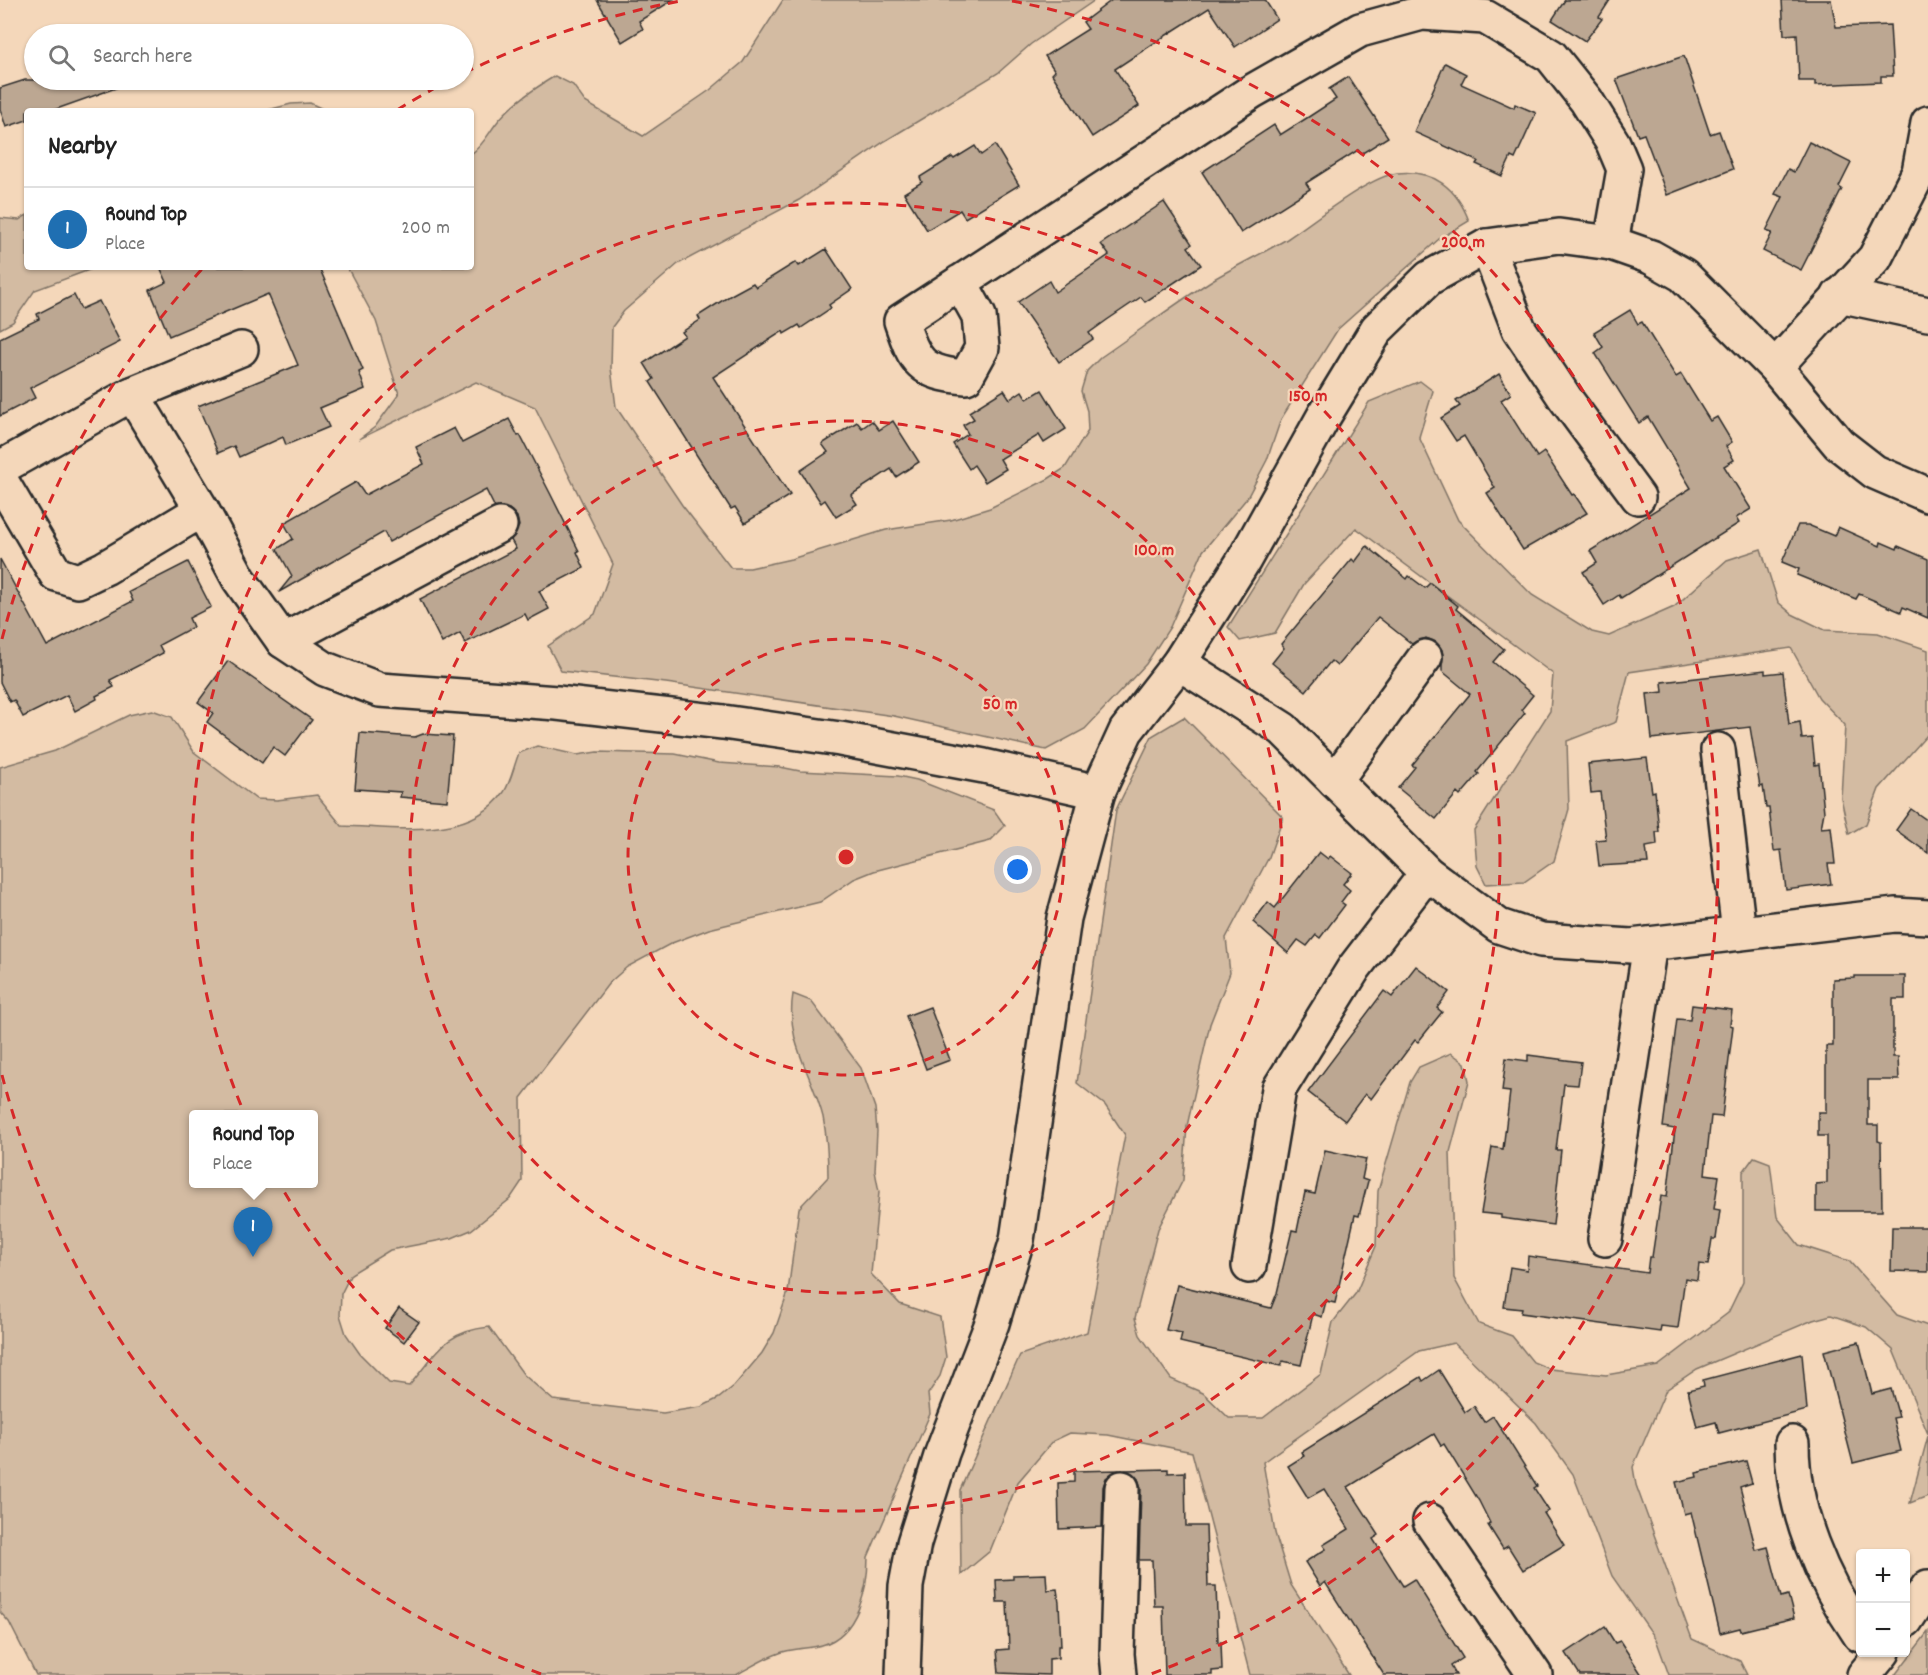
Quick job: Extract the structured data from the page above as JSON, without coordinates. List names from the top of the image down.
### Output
{
  "page": {
    "search": "Search here",
    "heading": "Nearby",
    "list": [
      {
        "mark": "1",
        "name": "Round Top",
        "note": "Place",
        "value": "200 m"
      }
    ],
    "popup": ["Round Top", "Place"],
    "pins": "1",
    "map_buttons": ["+", "−"]
  },
  "rings": [
    "200 m",
    "150 m",
    "100 m",
    "50 m"
  ]
}
